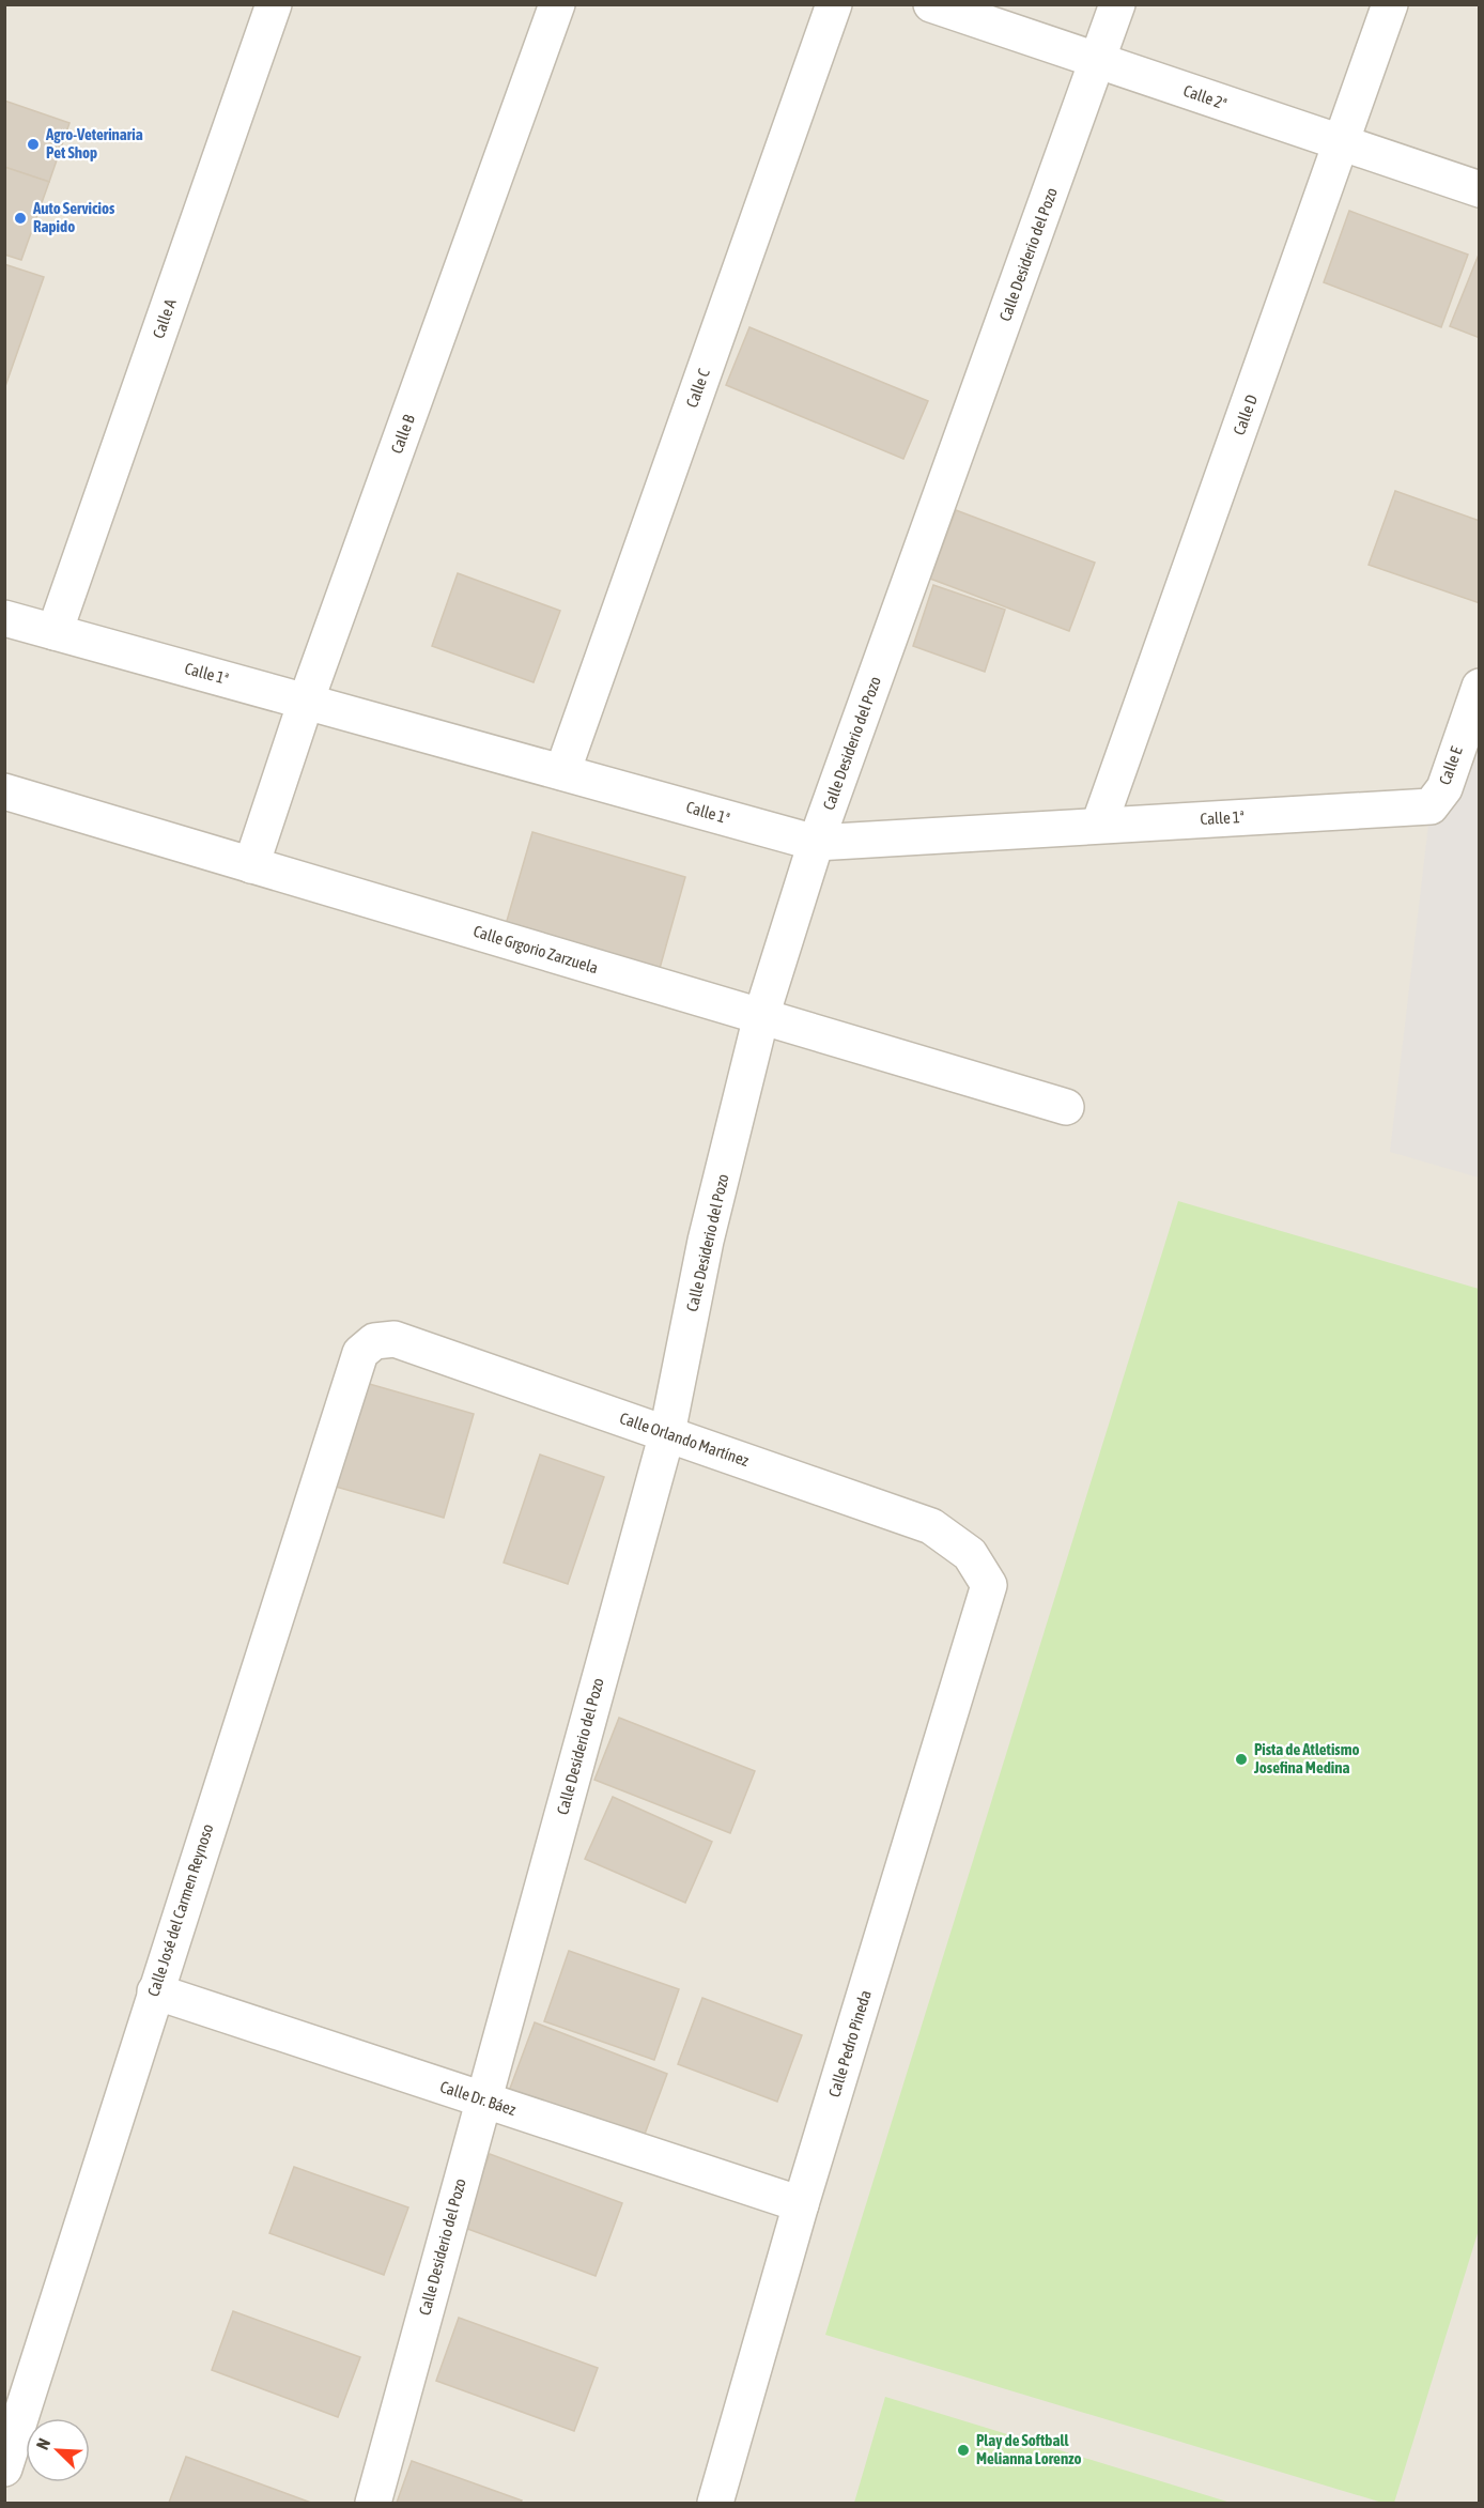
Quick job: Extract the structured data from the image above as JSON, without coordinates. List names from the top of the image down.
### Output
{
  "streets": {
    "street": [
      "Calle 2ª",
      "Calle Desiderio del Pozo",
      "Calle A",
      "Calle C",
      "Calle D",
      "Calle B",
      "Calle 1ª",
      "Calle E",
      "Calle Grgorio Zarzuela",
      "Calle Orlando Martínez",
      "Calle José del Carmen Reynoso",
      "Calle Pedro Pineda",
      "Calle Dr. Báez"
    ]
  },
  "crossings": [
    ["Calle 2ª", "Calle Desiderio del Pozo"],
    ["Calle 2ª", "Calle D"],
    ["Calle Desiderio del Pozo", "Calle 1ª"],
    ["Calle Desiderio del Pozo", "Calle Grgorio Zarzuela"],
    ["Calle Desiderio del Pozo", "Calle Orlando Martínez"],
    ["Calle Desiderio del Pozo", "Calle Dr. Báez"],
    ["Calle A", "Calle 1ª"],
    ["Calle C", "Calle 1ª"],
    ["Calle D", "Calle 1ª"],
    ["Calle B", "Calle 1ª"],
    ["Calle B", "Calle Grgorio Zarzuela"],
    ["Calle 1ª", "Calle E"],
    ["Calle Orlando Martínez", "Calle José del Carmen Reynoso"],
    ["Calle Orlando Martínez", "Calle Pedro Pineda"],
    ["Calle José del Carmen Reynoso", "Calle Dr. Báez"],
    ["Calle Pedro Pineda", "Calle Dr. Báez"]
  ],
  "places": [
    "Agro-Veterinaria Pet Shop",
    "Auto Servicios Rapido",
    "Pista de Atletismo Josefina Medina",
    "Play de Softball Melianna Lorenzo"
  ],
  "north": "top left"
}
